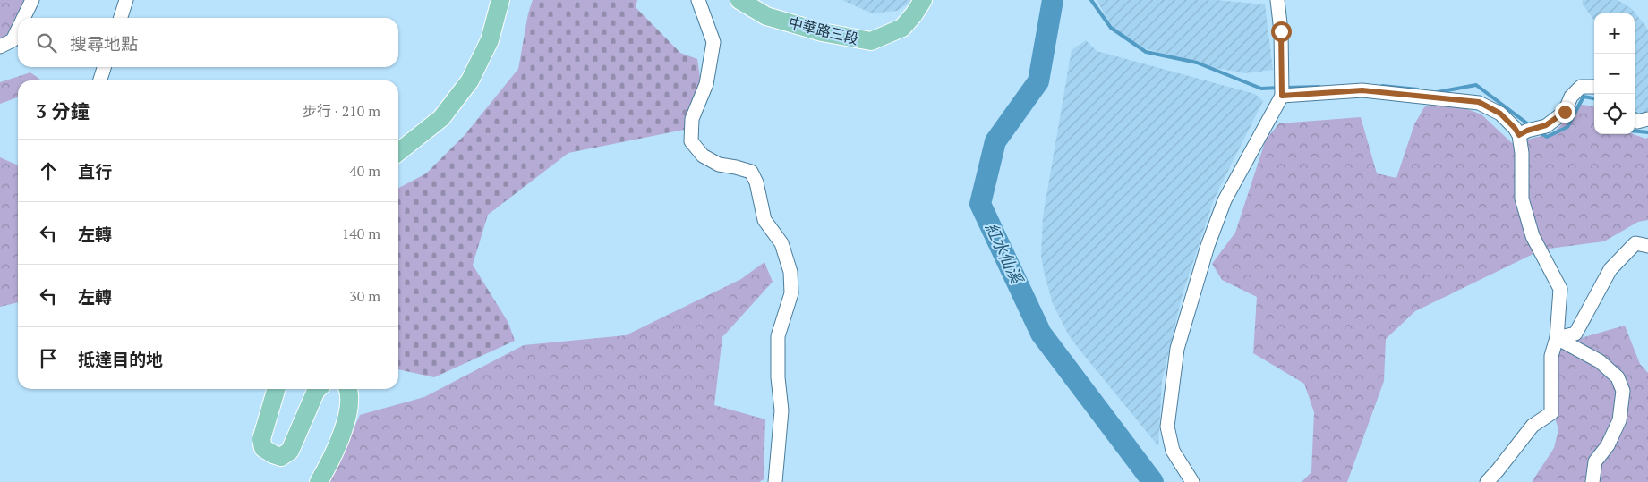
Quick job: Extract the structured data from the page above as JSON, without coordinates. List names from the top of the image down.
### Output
{
  "streets": {
    "main road": ["中華路三段"]
  },
  "water": ["紅水仙溪"],
  "page": {
    "map_buttons": ["+", "−"],
    "search": "搜尋地點",
    "heading": ["3 分鐘", "步行 · 210 m"],
    "list": [
      ["直行", "40 m"],
      ["左轉", "140 m"],
      ["左轉", "30 m"],
      "抵達目的地"
    ]
  }
}
